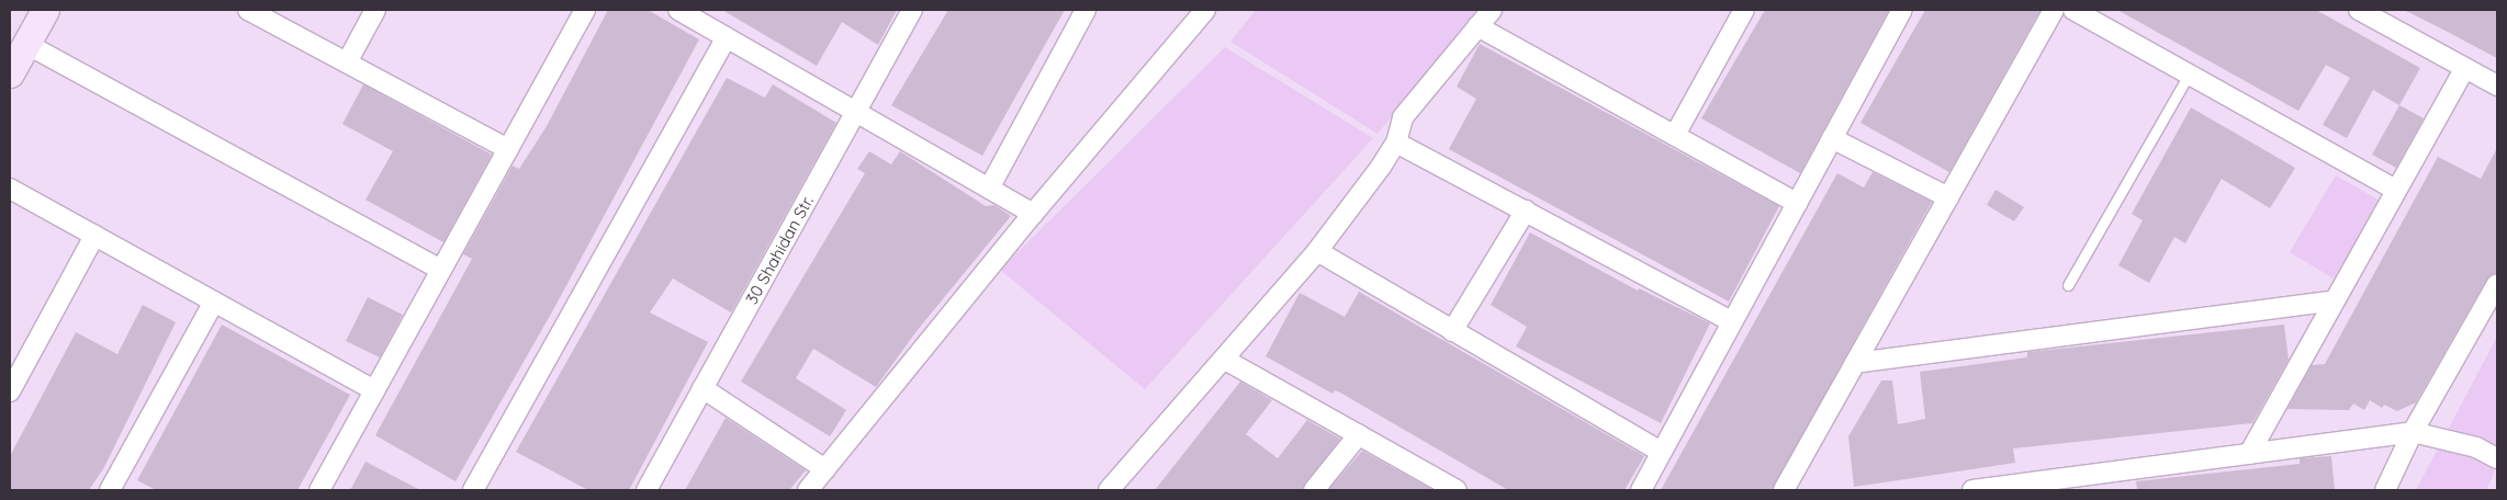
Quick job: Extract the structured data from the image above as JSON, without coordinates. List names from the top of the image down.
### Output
{
  "streets": {
    "street": ["30 Shahidan Str."]
  }
}
